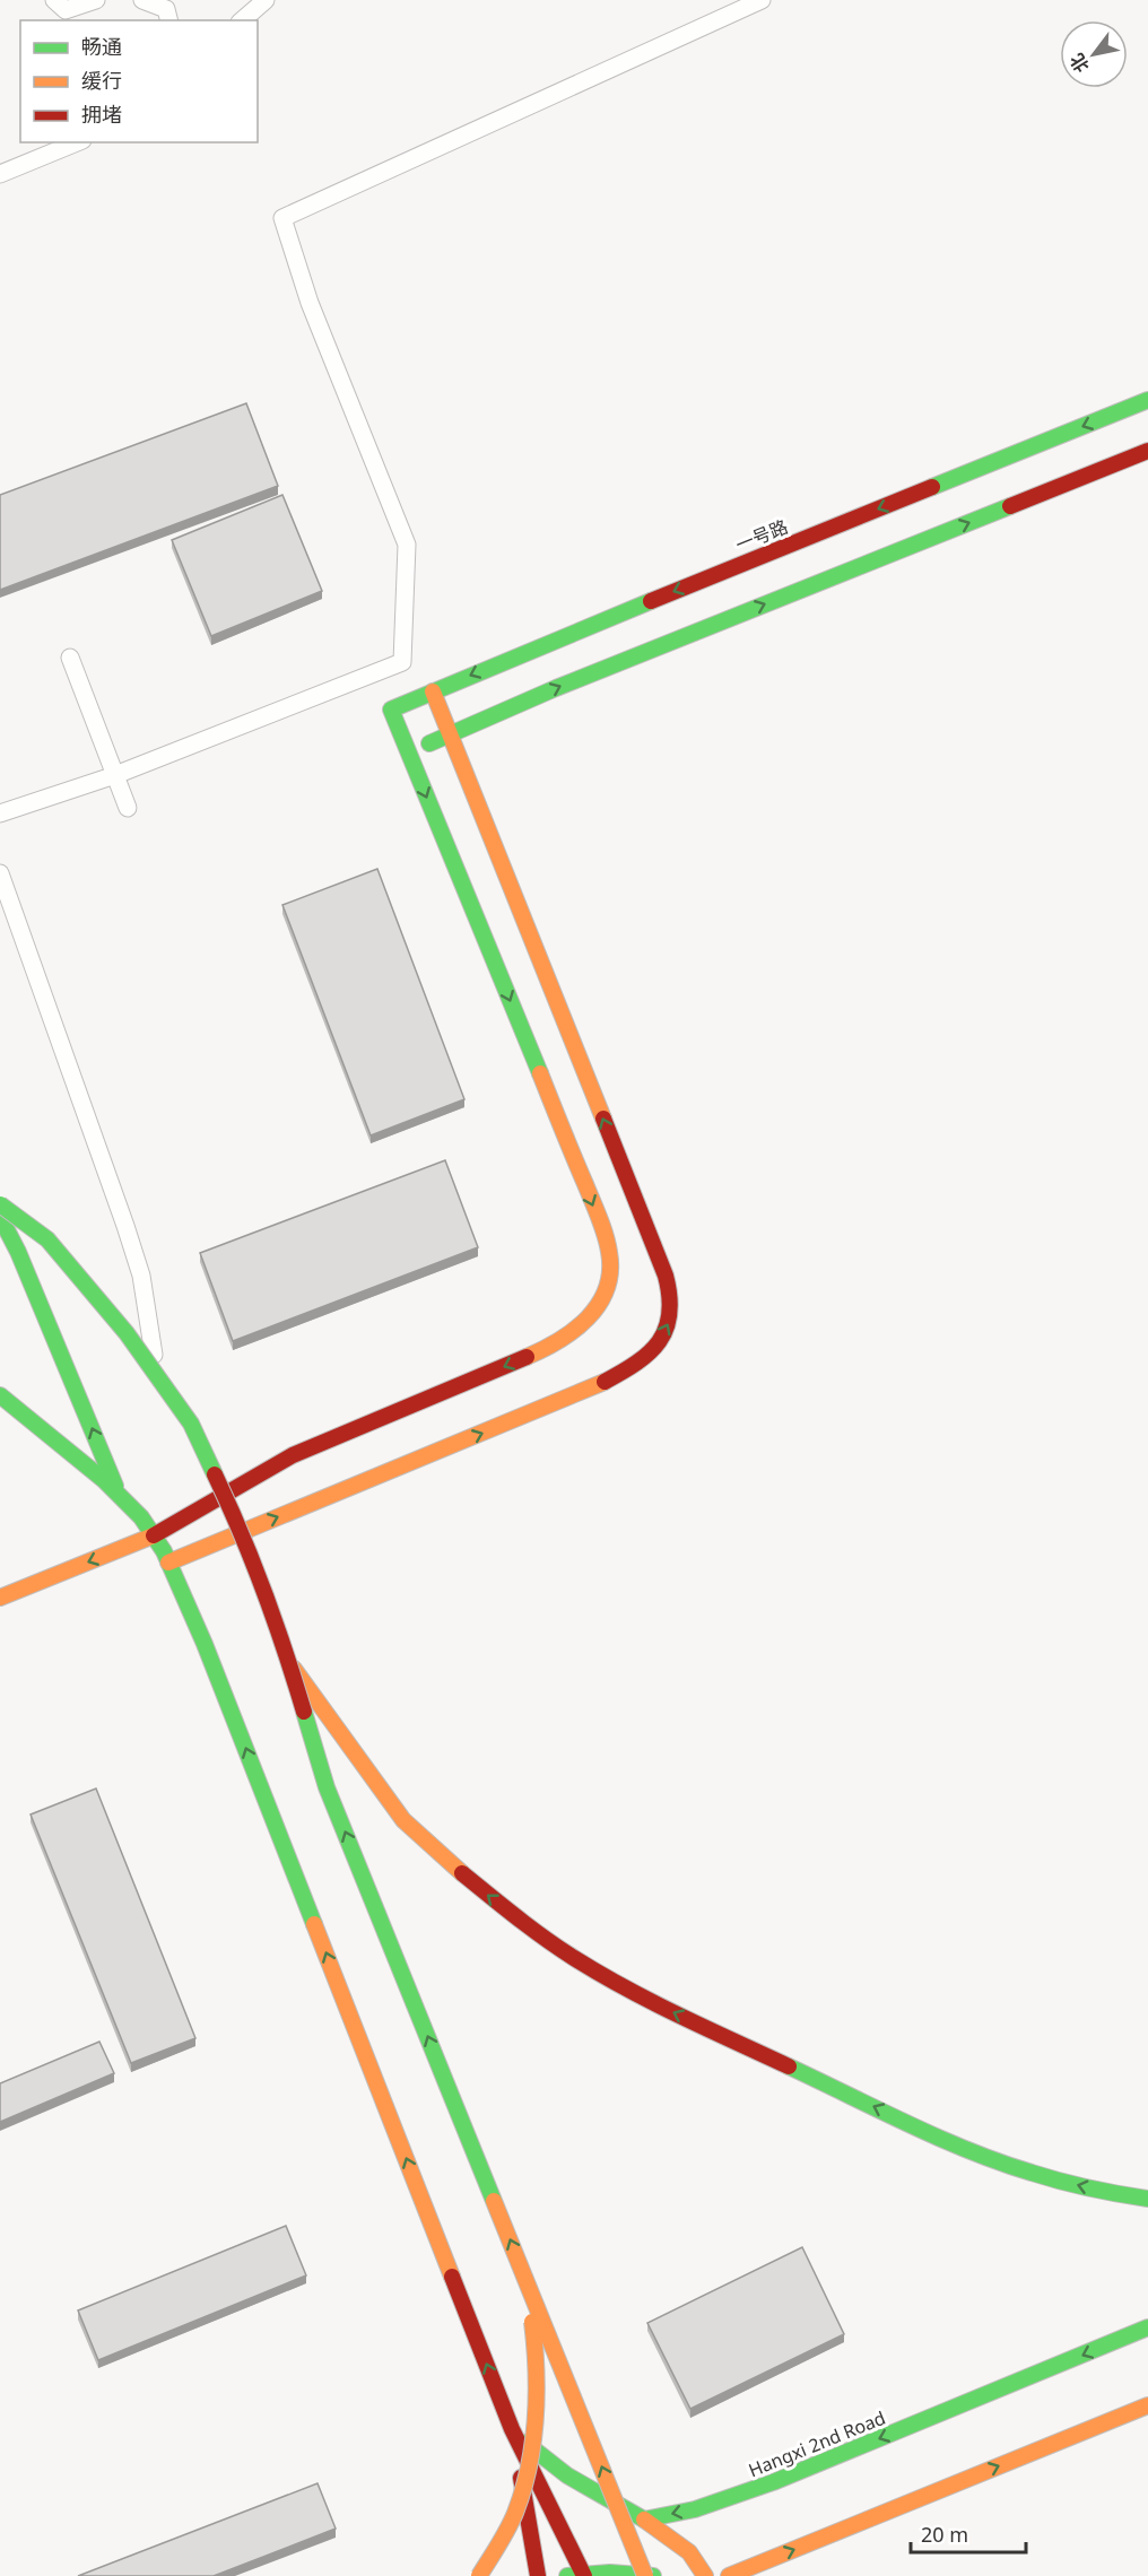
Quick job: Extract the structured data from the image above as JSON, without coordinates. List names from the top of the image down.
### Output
{
  "streets": {
    "main road": ["一号路", "Hangxi 2nd Road"]
  },
  "legend": ["畅通", "缓行", "拥堵"],
  "scale_bar": "20 m",
  "north": "bottom left"
}
